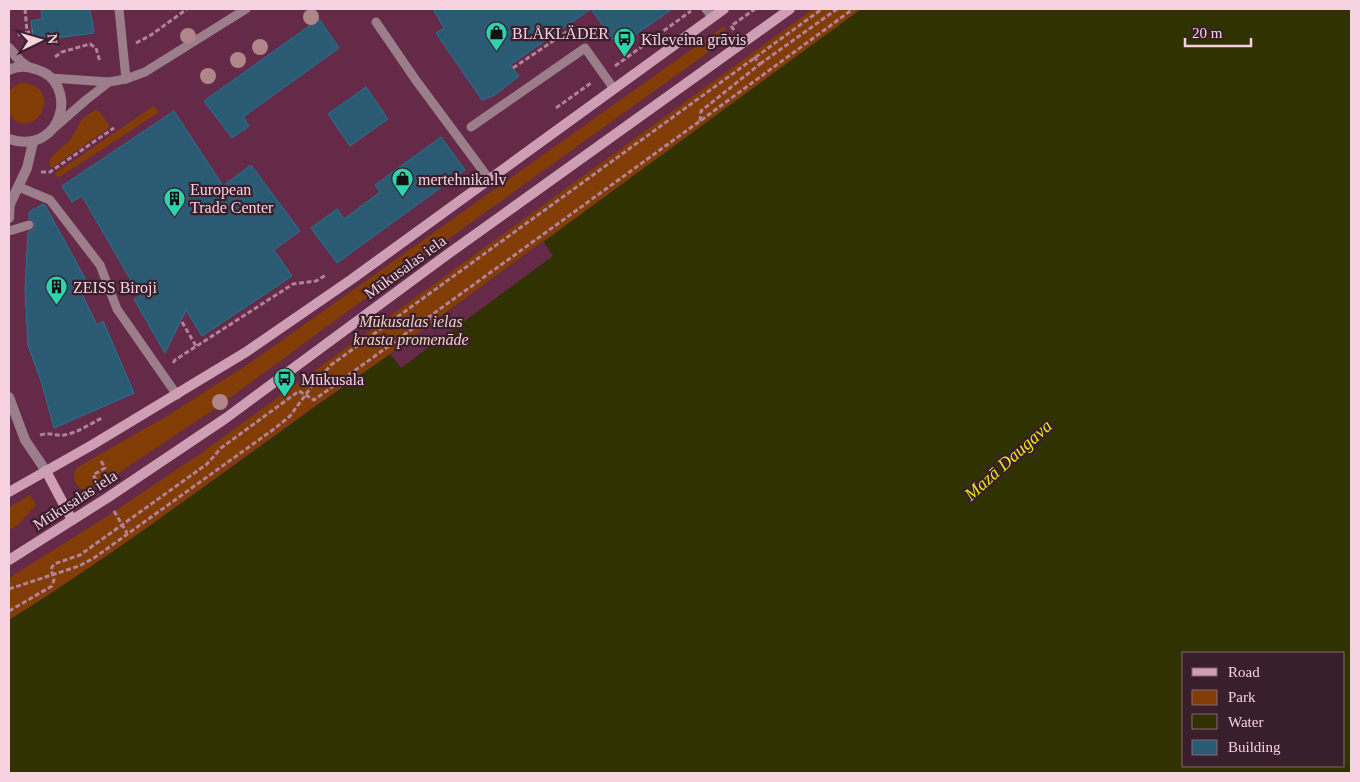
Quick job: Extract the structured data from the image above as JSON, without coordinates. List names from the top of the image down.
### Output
{
  "streets": {
    "main road": ["Mūkusalas iela"]
  },
  "water": ["Mazā Daugava"],
  "parks": ["Mūkusalas ielas krasta promenāde"],
  "places": {
    "shop": ["BLÅKLÄDER", "mertehnika.lv"],
    "bus stop": ["Kīleveina grāvis", "Mūkusala"],
    "building": ["European Trade Center", "ZEISS Biroji"]
  },
  "legend": [
    "Road",
    "Park",
    "Water",
    "Building"
  ],
  "scale_bar": "20 m",
  "north": "right"
}
